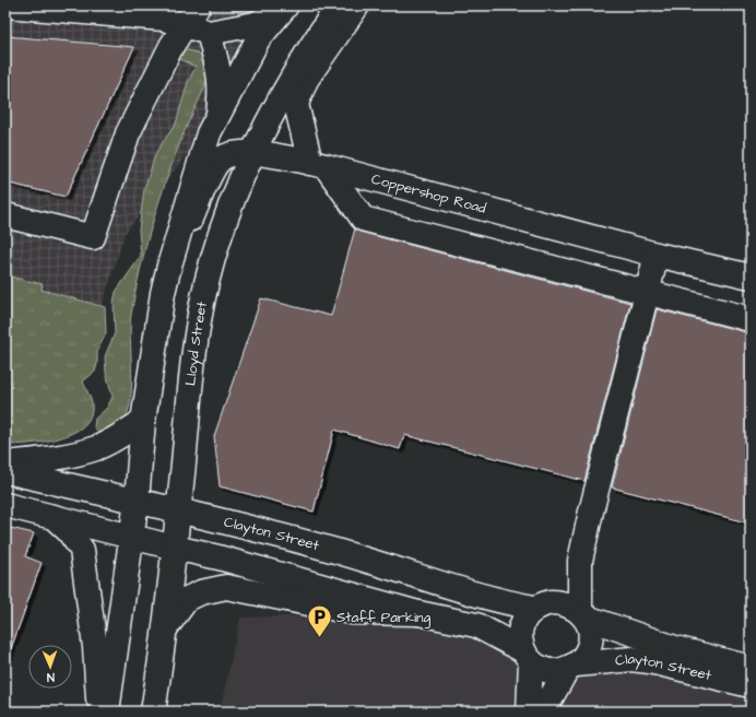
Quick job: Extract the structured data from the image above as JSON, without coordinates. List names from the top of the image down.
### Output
{
  "streets": {
    "main road": ["Coppershop Road", "Lloyd Street", "Clayton Street"]
  },
  "crossings": [
    ["Coppershop Road", "Lloyd Street"],
    ["Lloyd Street", "Clayton Street"]
  ],
  "places": {
    "parking": ["Staff Parking"]
  },
  "north": "bottom"
}
